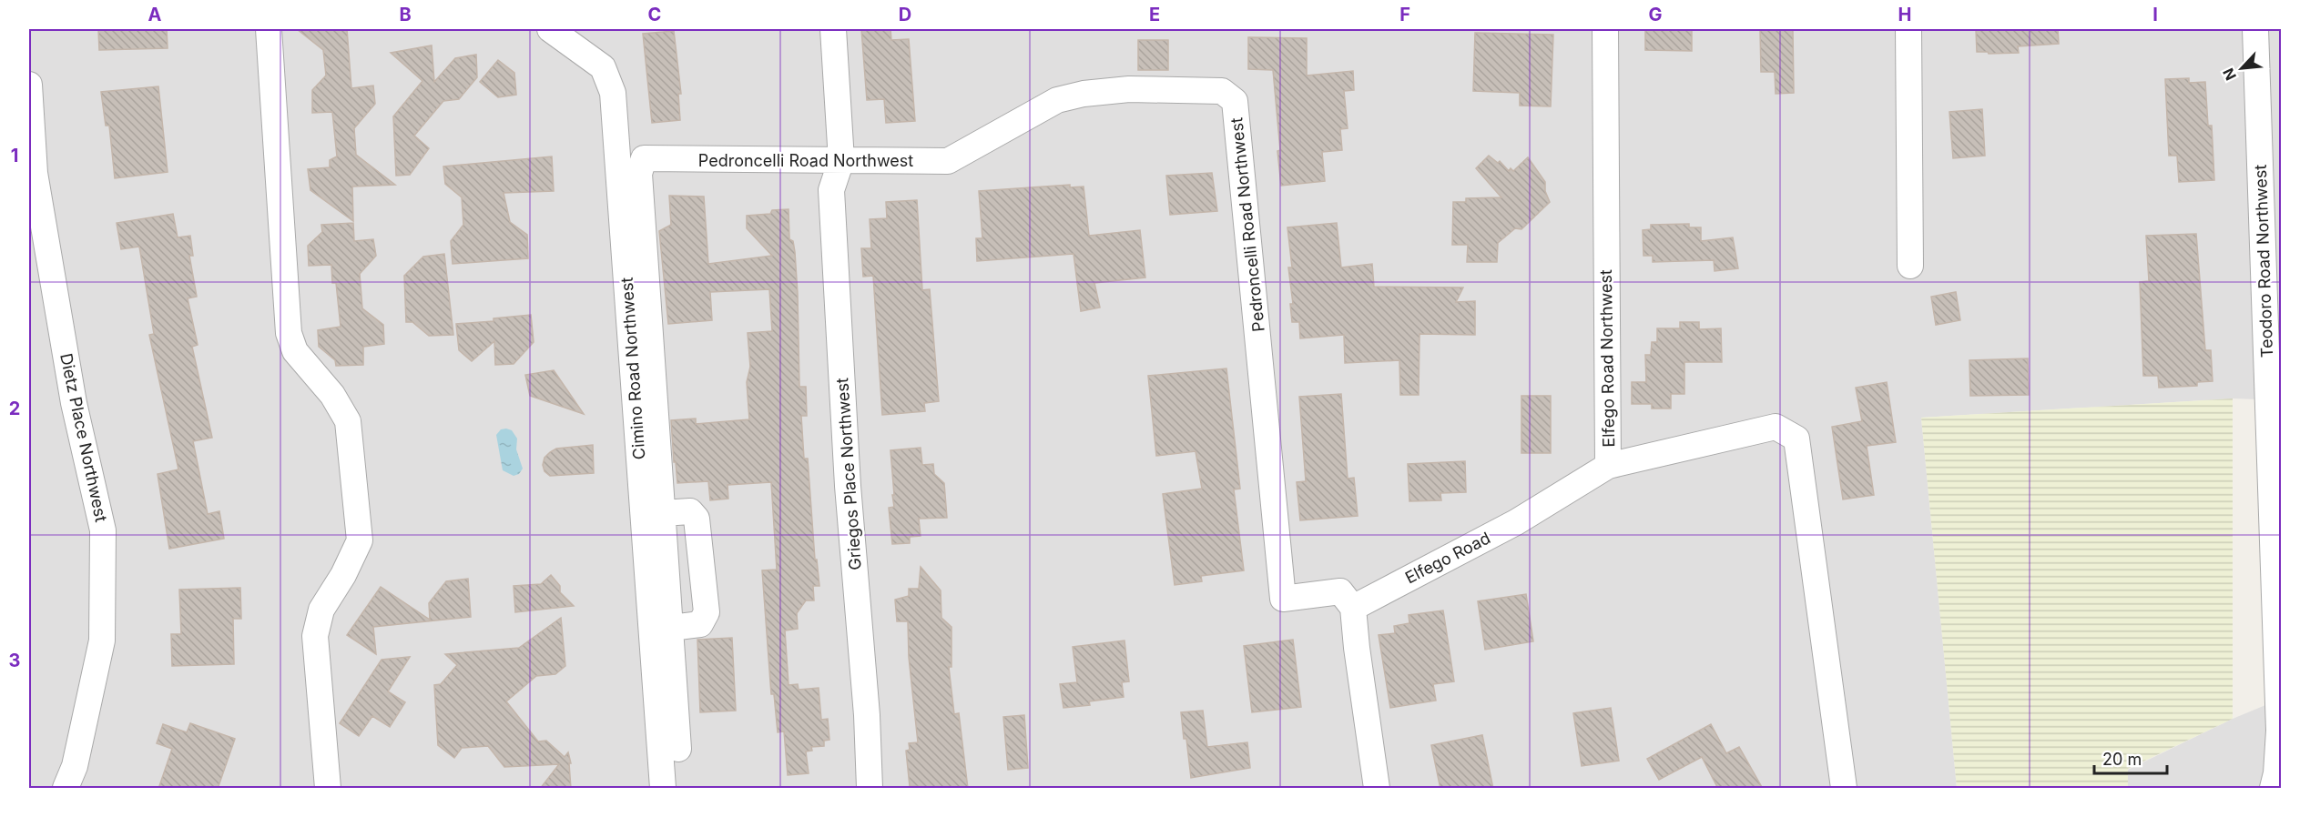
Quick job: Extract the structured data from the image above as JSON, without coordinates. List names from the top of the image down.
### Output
{
  "streets": {
    "street": [
      "Pedroncelli Road Northwest",
      "Teodoro Road Northwest",
      "Elfego Road Northwest",
      "Cimino Road Northwest",
      "Dietz Place Northwest",
      "Griegos Place Northwest",
      "Elfego Road"
    ]
  },
  "crossings": [
    ["Pedroncelli Road Northwest", "Griegos Place Northwest"],
    ["Pedroncelli Road Northwest", "Elfego Road"],
    ["Elfego Road Northwest", "Elfego Road"]
  ],
  "scale_bar": "20 m",
  "north": "bottom left",
  "grid": {
    "columns": [
      "A",
      "B",
      "C",
      "D",
      "E",
      "F",
      "G",
      "H",
      "I"
    ],
    "rows": ["1", "2", "3"]
  }
}
